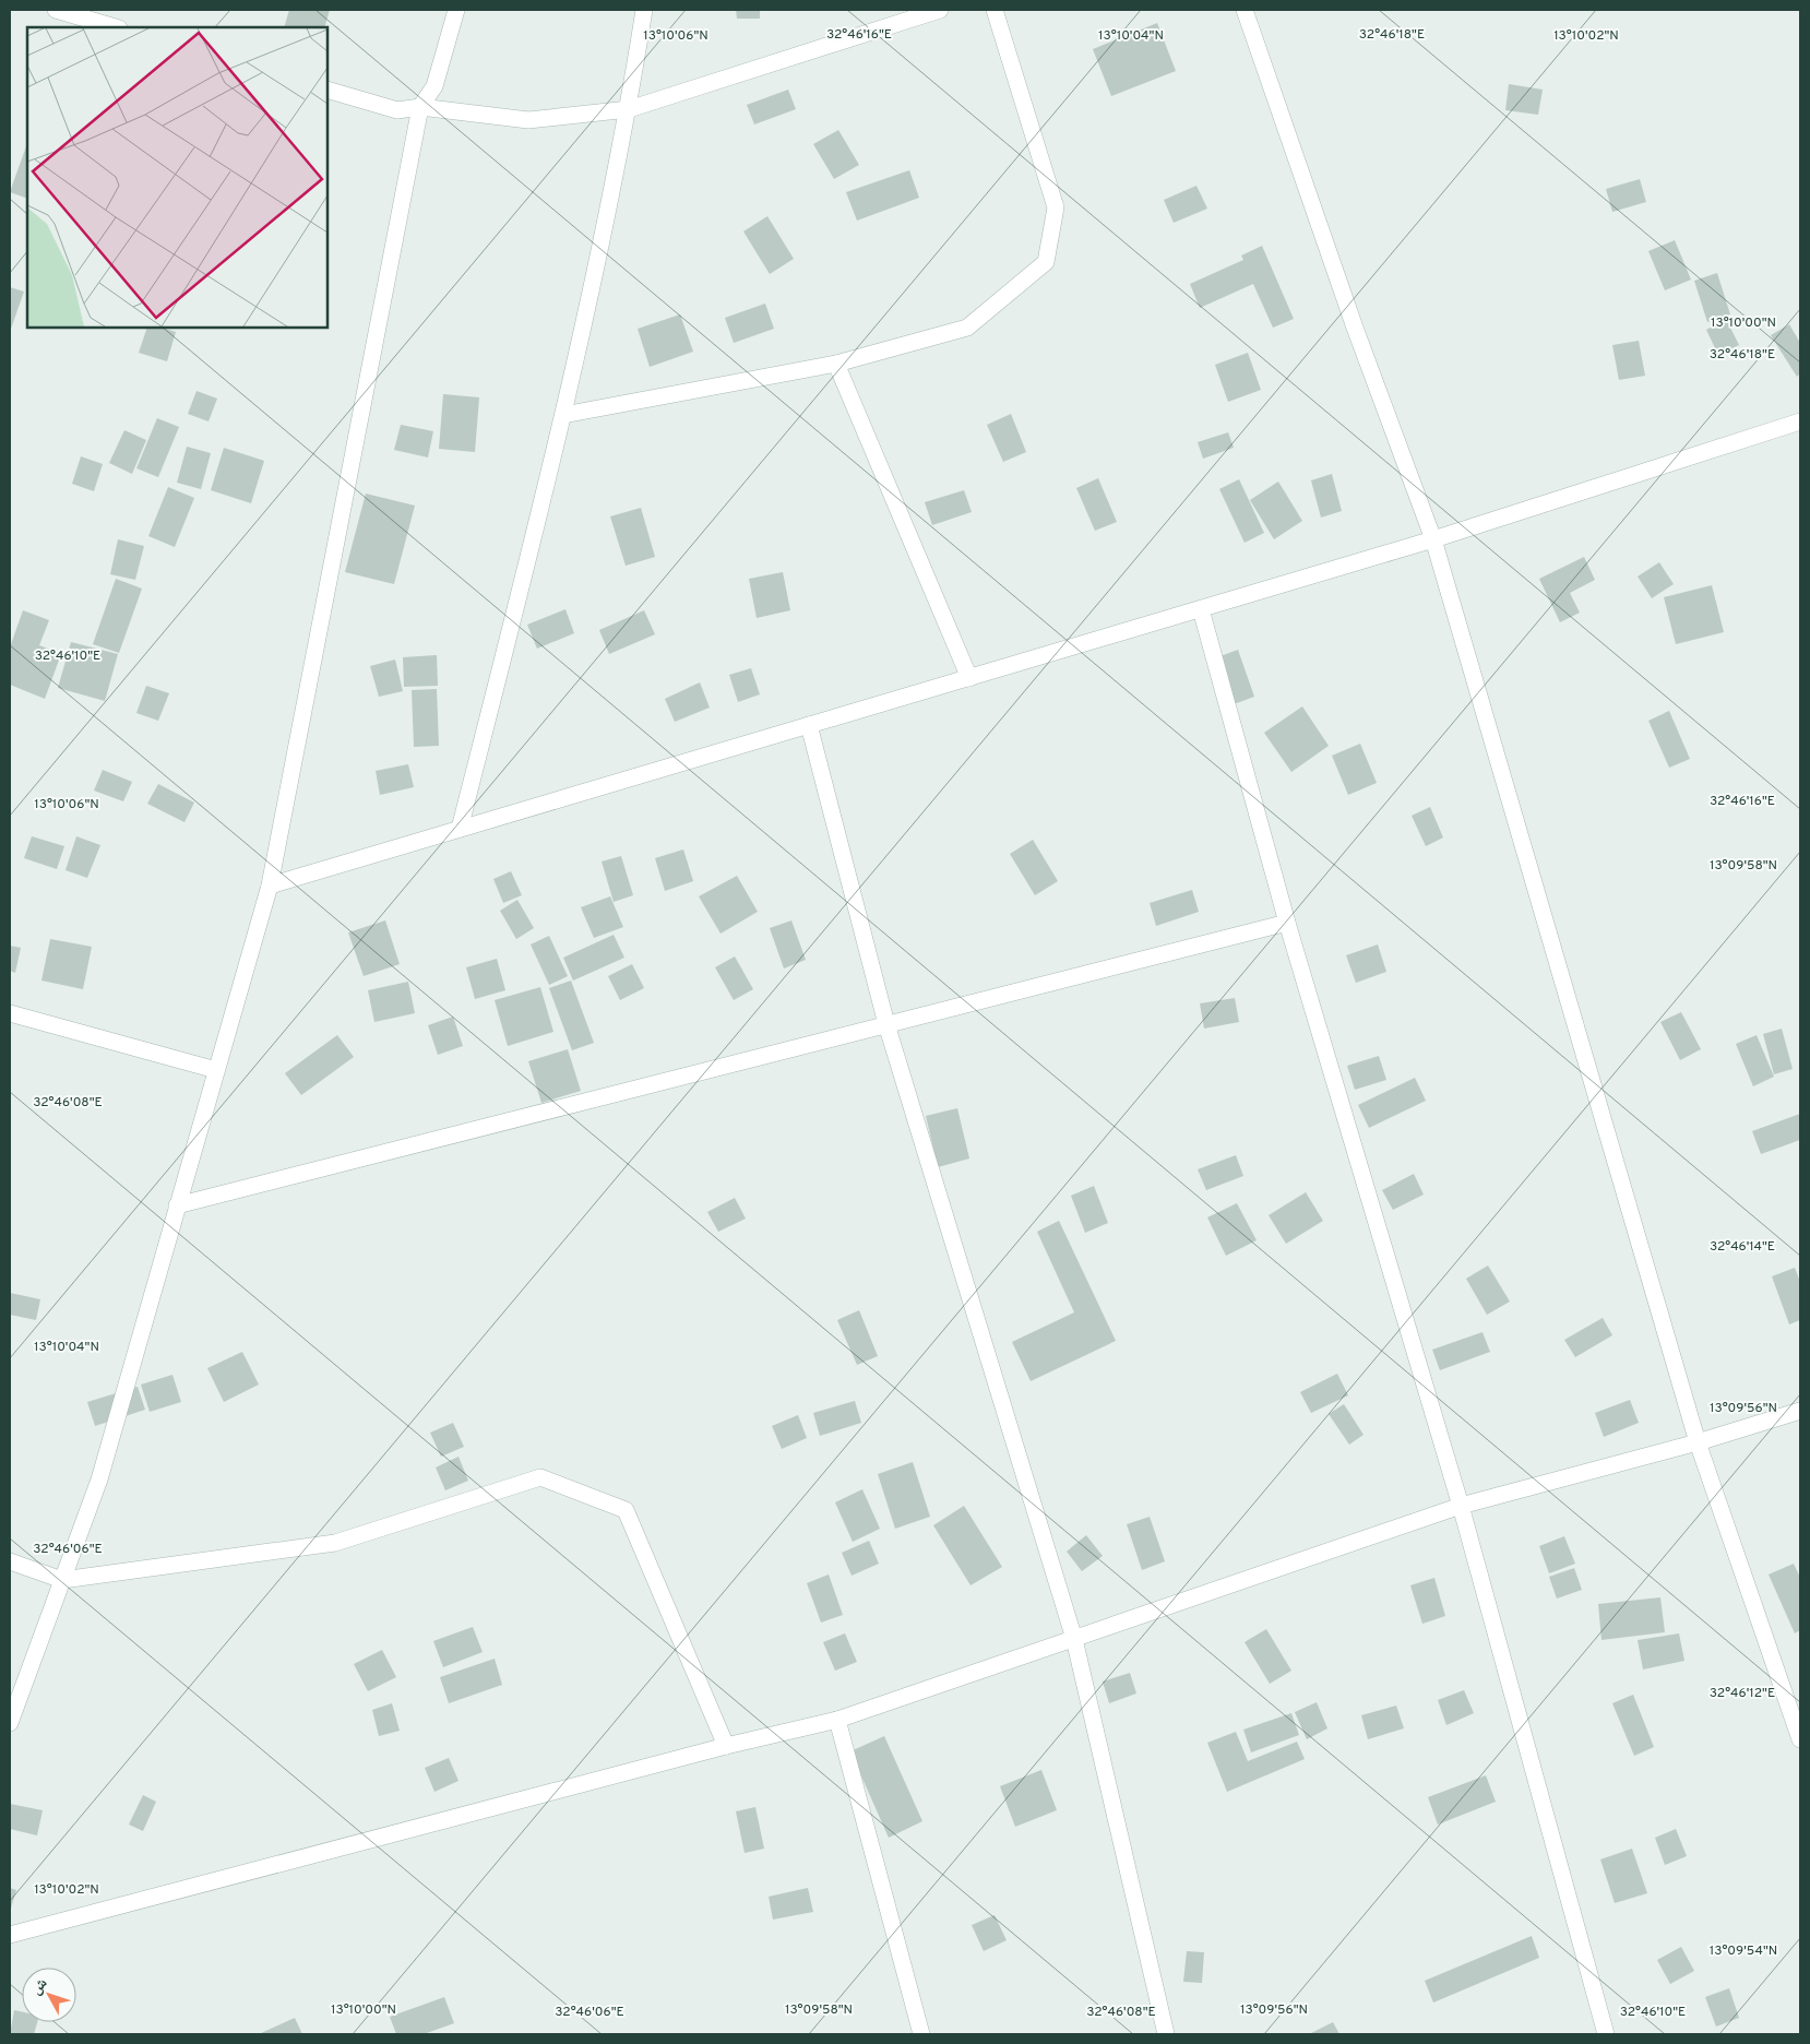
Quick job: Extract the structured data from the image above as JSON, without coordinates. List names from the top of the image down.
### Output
{
  "north": "top left",
  "coordinates": [
    "32°46'16\"E",
    "32°46'18\"E",
    "13°10'06\"N",
    "13°10'04\"N",
    "13°10'02\"N",
    "13°10'00\"N",
    "32°46'10\"E",
    "13°09'58\"N",
    "32°46'08\"E",
    "32°46'14\"E",
    "13°09'56\"N",
    "32°46'06\"E",
    "32°46'12\"E",
    "13°09'54\"N"
  ]
}
